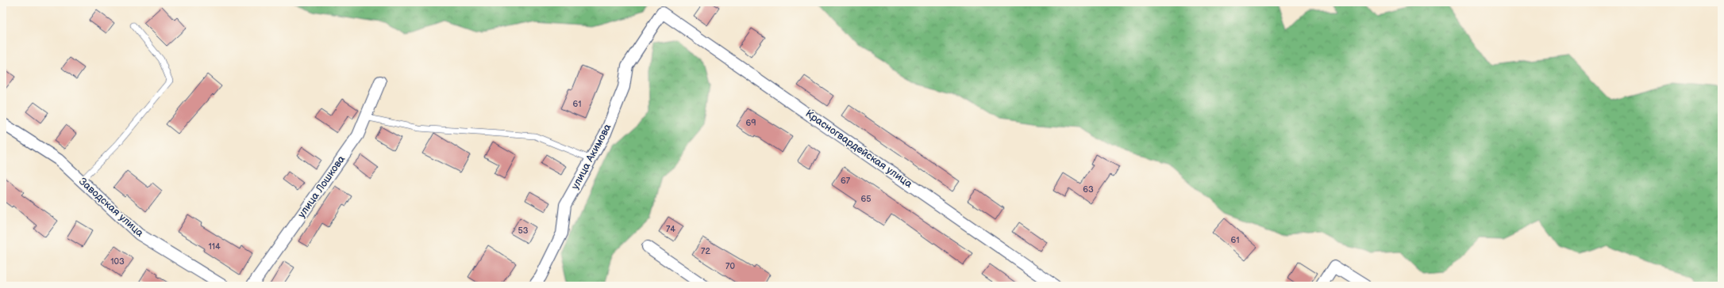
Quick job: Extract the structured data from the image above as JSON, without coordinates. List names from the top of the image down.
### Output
{
  "streets": {
    "street": [
      "Красногвардейская улица",
      "улица Акимова",
      "улица Лошкова",
      "Заводская улица"
    ]
  },
  "crossings": [
    ["Красногвардейская улица", "улица Акимова"]
  ],
  "house_numbers": [
    "61",
    "69",
    "67",
    "63",
    "65",
    "74",
    "53",
    "61",
    "114",
    "72",
    "103",
    "70"
  ]
}
